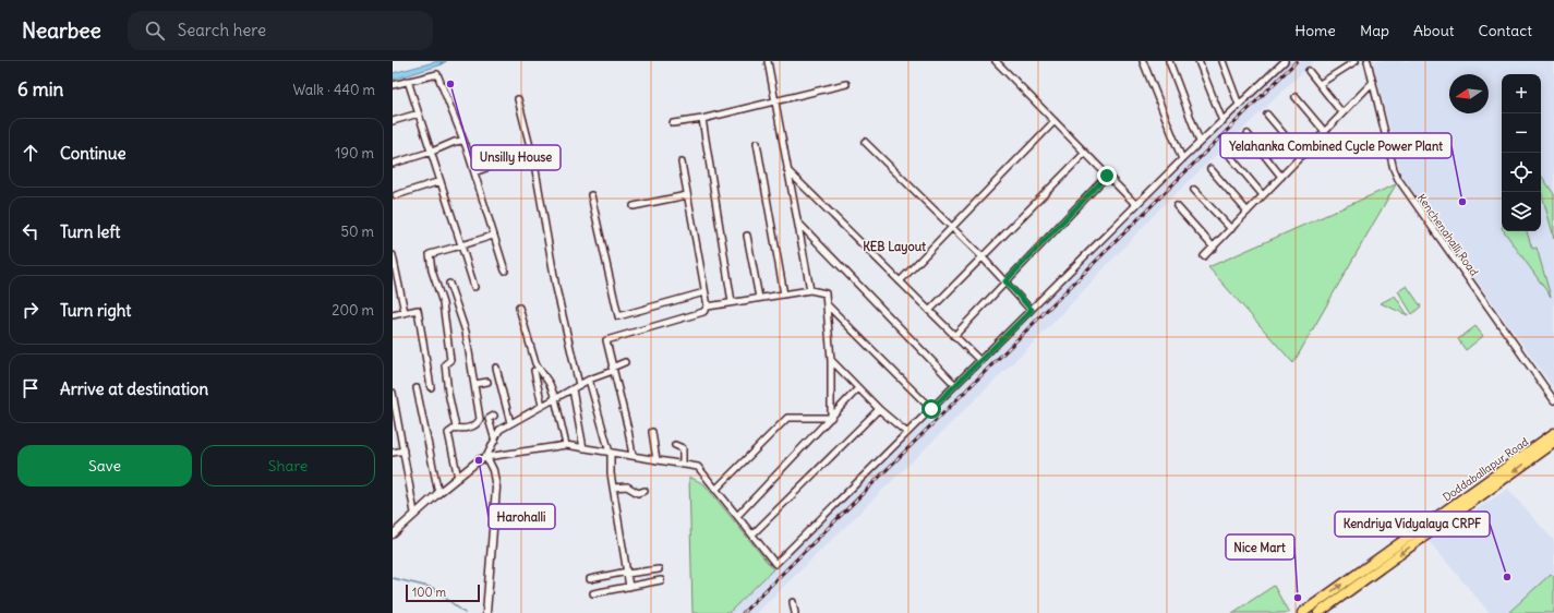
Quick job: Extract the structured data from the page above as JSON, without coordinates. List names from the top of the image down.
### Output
{
  "streets": {
    "main road": ["Doddaballapur Road"],
    "street": ["Kenchenahalli Road"]
  },
  "districts": ["KEB Layout"],
  "places": [
    "Unsilly House",
    "Yelahanka Combined Cycle Power Plant",
    "Harohalli",
    "Kendriya Vidyalaya CRPF",
    "Nice Mart"
  ],
  "scale_bar": "100 m",
  "north": "left",
  "page": {
    "header": "Nearbee",
    "search": "Search here",
    "nav": [
      "Home",
      "Map",
      "About",
      "Contact"
    ],
    "heading": ["6 min", "Walk · 440 m"],
    "map_buttons": ["+", "−"],
    "list": [
      ["Continue", "190 m"],
      ["Turn left", "50 m"],
      ["Turn right", "200 m"],
      "Arrive at destination"
    ],
    "buttons": ["Save", "Share"],
    "scale": "100 m"
  }
}
